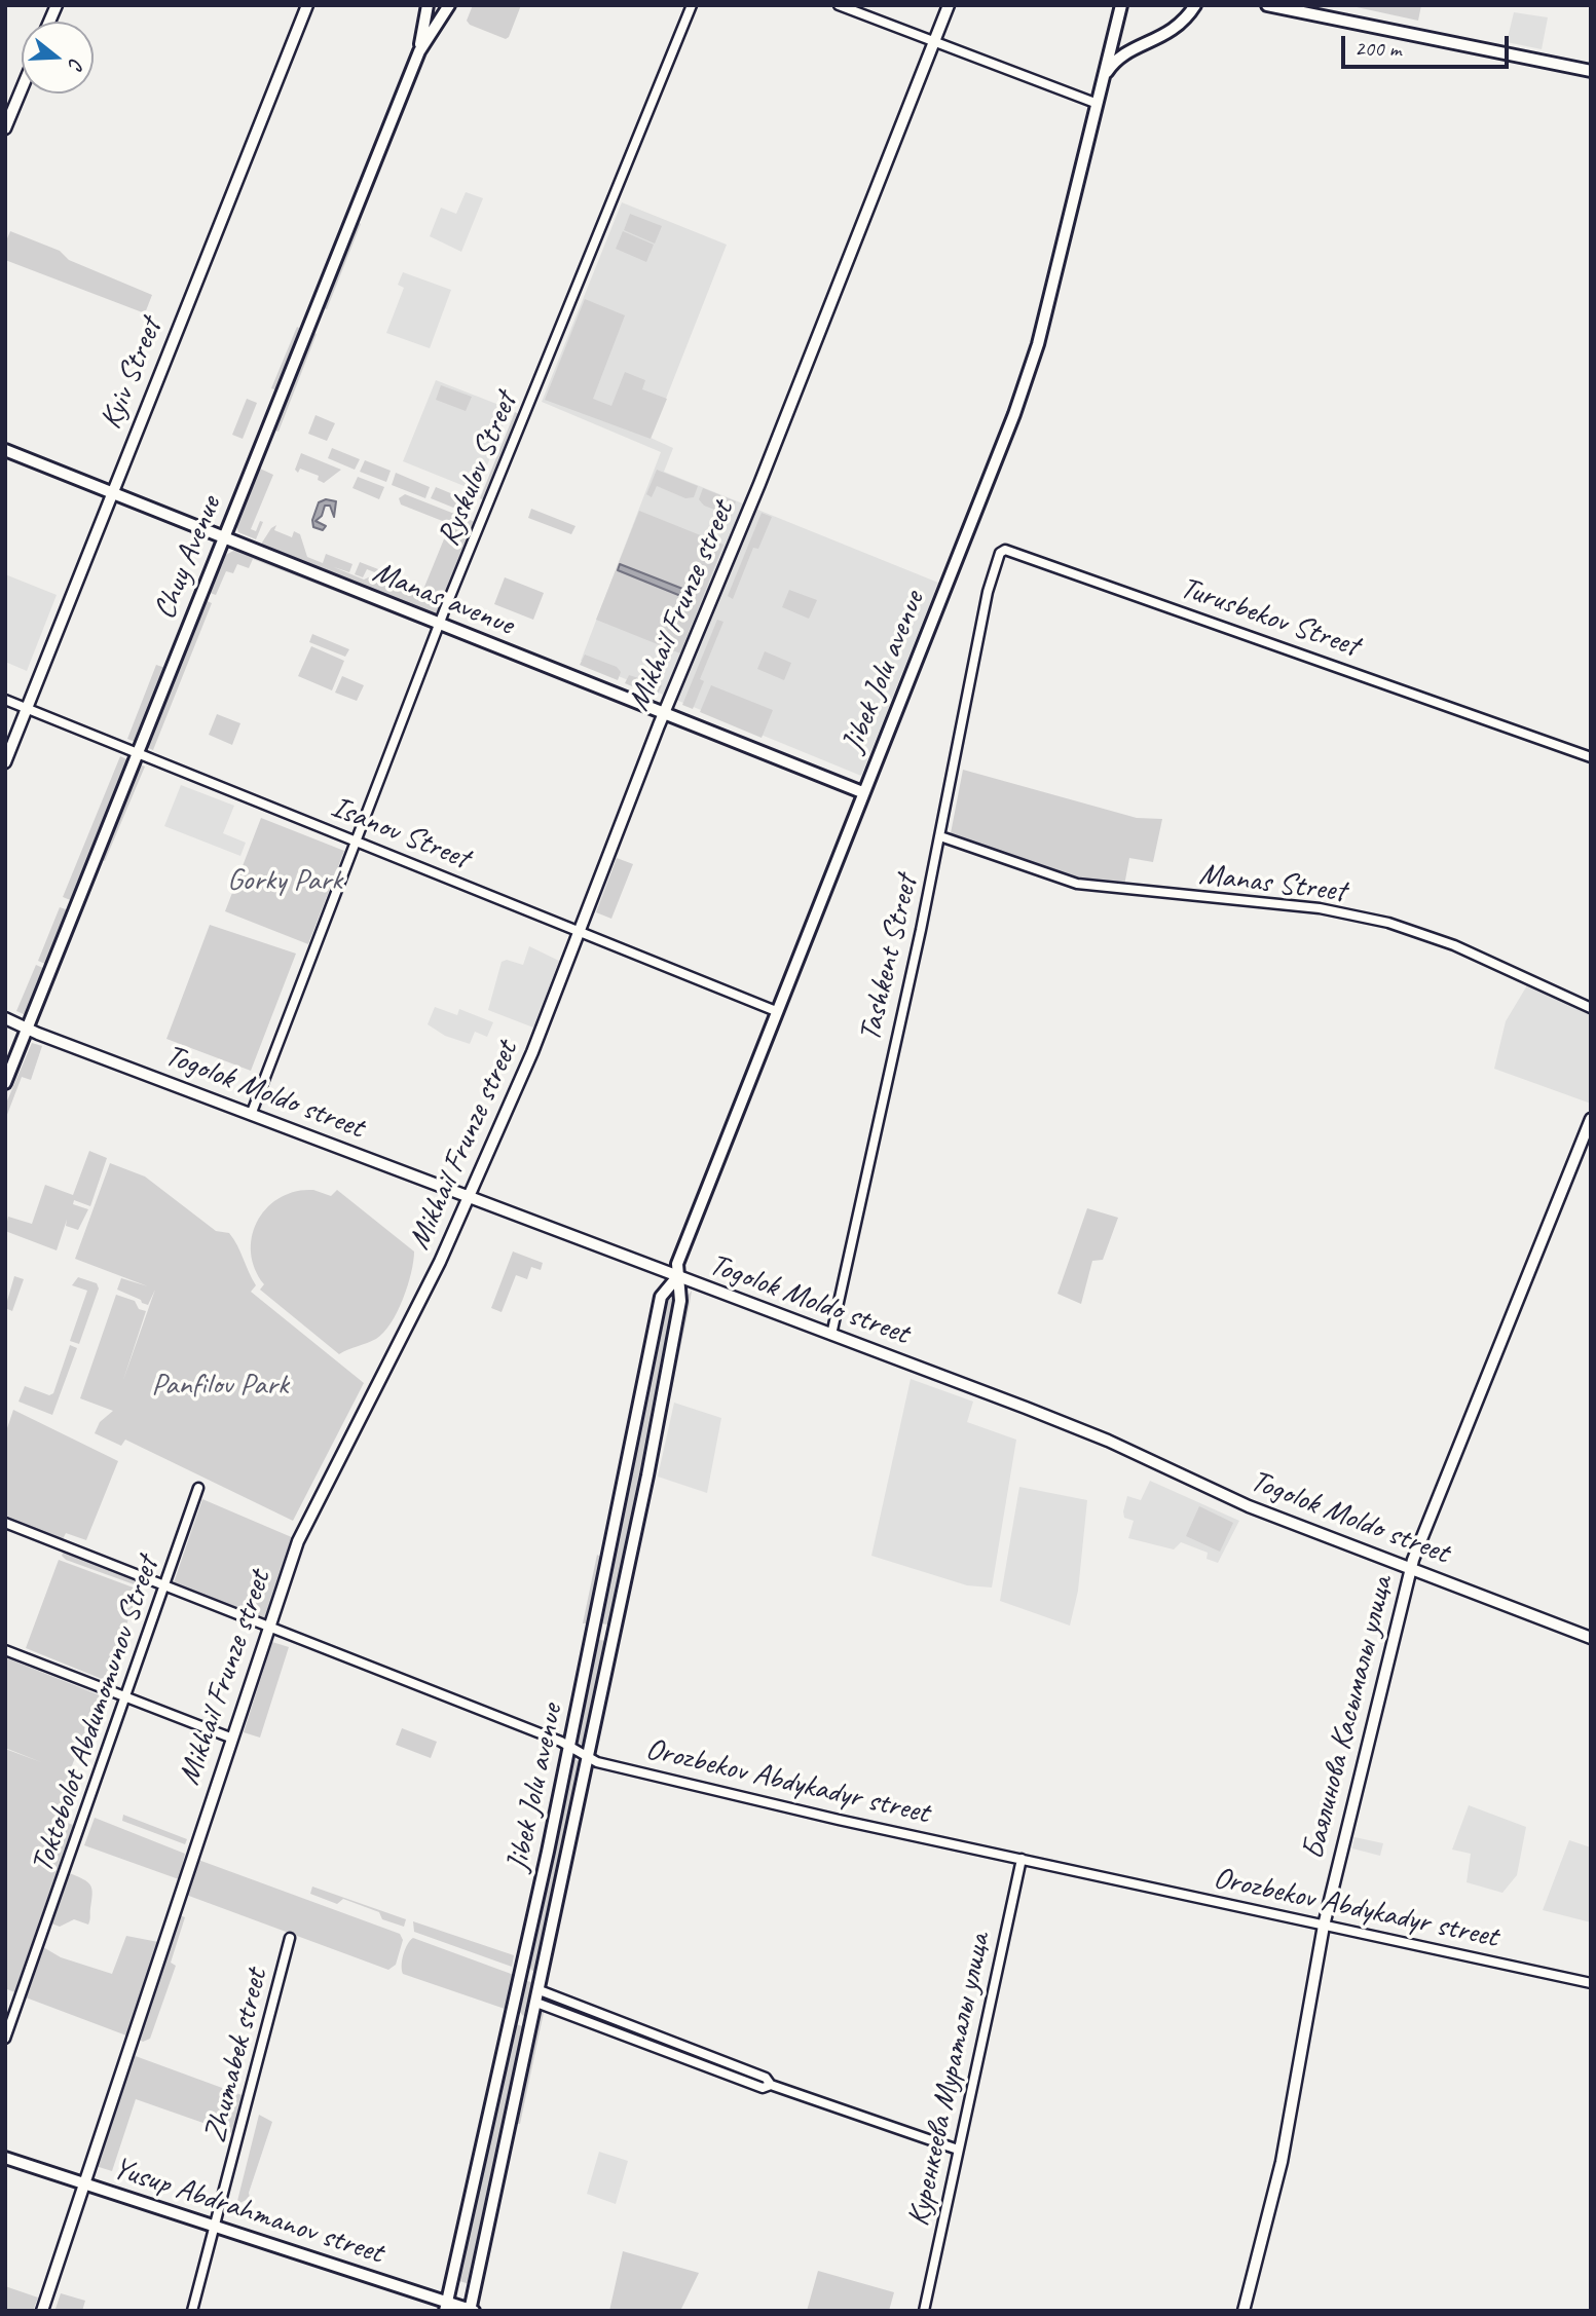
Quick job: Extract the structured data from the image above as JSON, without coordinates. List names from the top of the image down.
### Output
{
  "streets": {
    "main road": [
      "Kyiv Street",
      "Chuy Avenue",
      "Manas avenue",
      "Mikhail Frunze street",
      "Jibek Jolu avenue",
      "Togolok Moldo street",
      "Баялинова Касымалы улица",
      "Yusup Abdrahmanov street"
    ],
    "street": [
      "Ryskulov Street",
      "Turusbekov Street",
      "Isanov Street",
      "Manas Street",
      "Tashkent Street",
      "Toktobolot Abdumomunov Street",
      "Orozbekov Abdykadyr street",
      "Zhumabek street",
      "Куренкеева Мураталы улица"
    ]
  },
  "crossings": [
    ["Kyiv Street", "Manas avenue"],
    ["Kyiv Street", "Isanov Street"],
    ["Ryskulov Street", "Manas avenue"],
    ["Ryskulov Street", "Isanov Street"],
    ["Ryskulov Street", "Togolok Moldo street"],
    ["Chuy Avenue", "Manas avenue"],
    ["Chuy Avenue", "Isanov Street"],
    ["Chuy Avenue", "Togolok Moldo street"],
    ["Manas avenue", "Mikhail Frunze street"],
    ["Manas avenue", "Jibek Jolu avenue"],
    ["Mikhail Frunze street", "Isanov Street"],
    ["Mikhail Frunze street", "Togolok Moldo street"],
    ["Mikhail Frunze street", "Orozbekov Abdykadyr street"],
    ["Mikhail Frunze street", "Yusup Abdrahmanov street"],
    ["Turusbekov Street", "Tashkent Street"],
    ["Jibek Jolu avenue", "Isanov Street"],
    ["Jibek Jolu avenue", "Togolok Moldo street"],
    ["Jibek Jolu avenue", "Orozbekov Abdykadyr street"],
    ["Jibek Jolu avenue", "Yusup Abdrahmanov street"],
    ["Manas Street", "Tashkent Street"],
    ["Tashkent Street", "Togolok Moldo street"],
    ["Togolok Moldo street", "Баялинова Касымалы улица"],
    ["Toktobolot Abdumomunov Street", "Orozbekov Abdykadyr street"],
    ["Баялинова Касымалы улица", "Orozbekov Abdykadyr street"],
    ["Orozbekov Abdykadyr street", "Куренкеева Мураталы улица"],
    ["Zhumabek street", "Yusup Abdrahmanov street"]
  ],
  "parks": ["Gorky Park", "Panfilov Park"],
  "scale_bar": "200 m",
  "north": "right"
}
